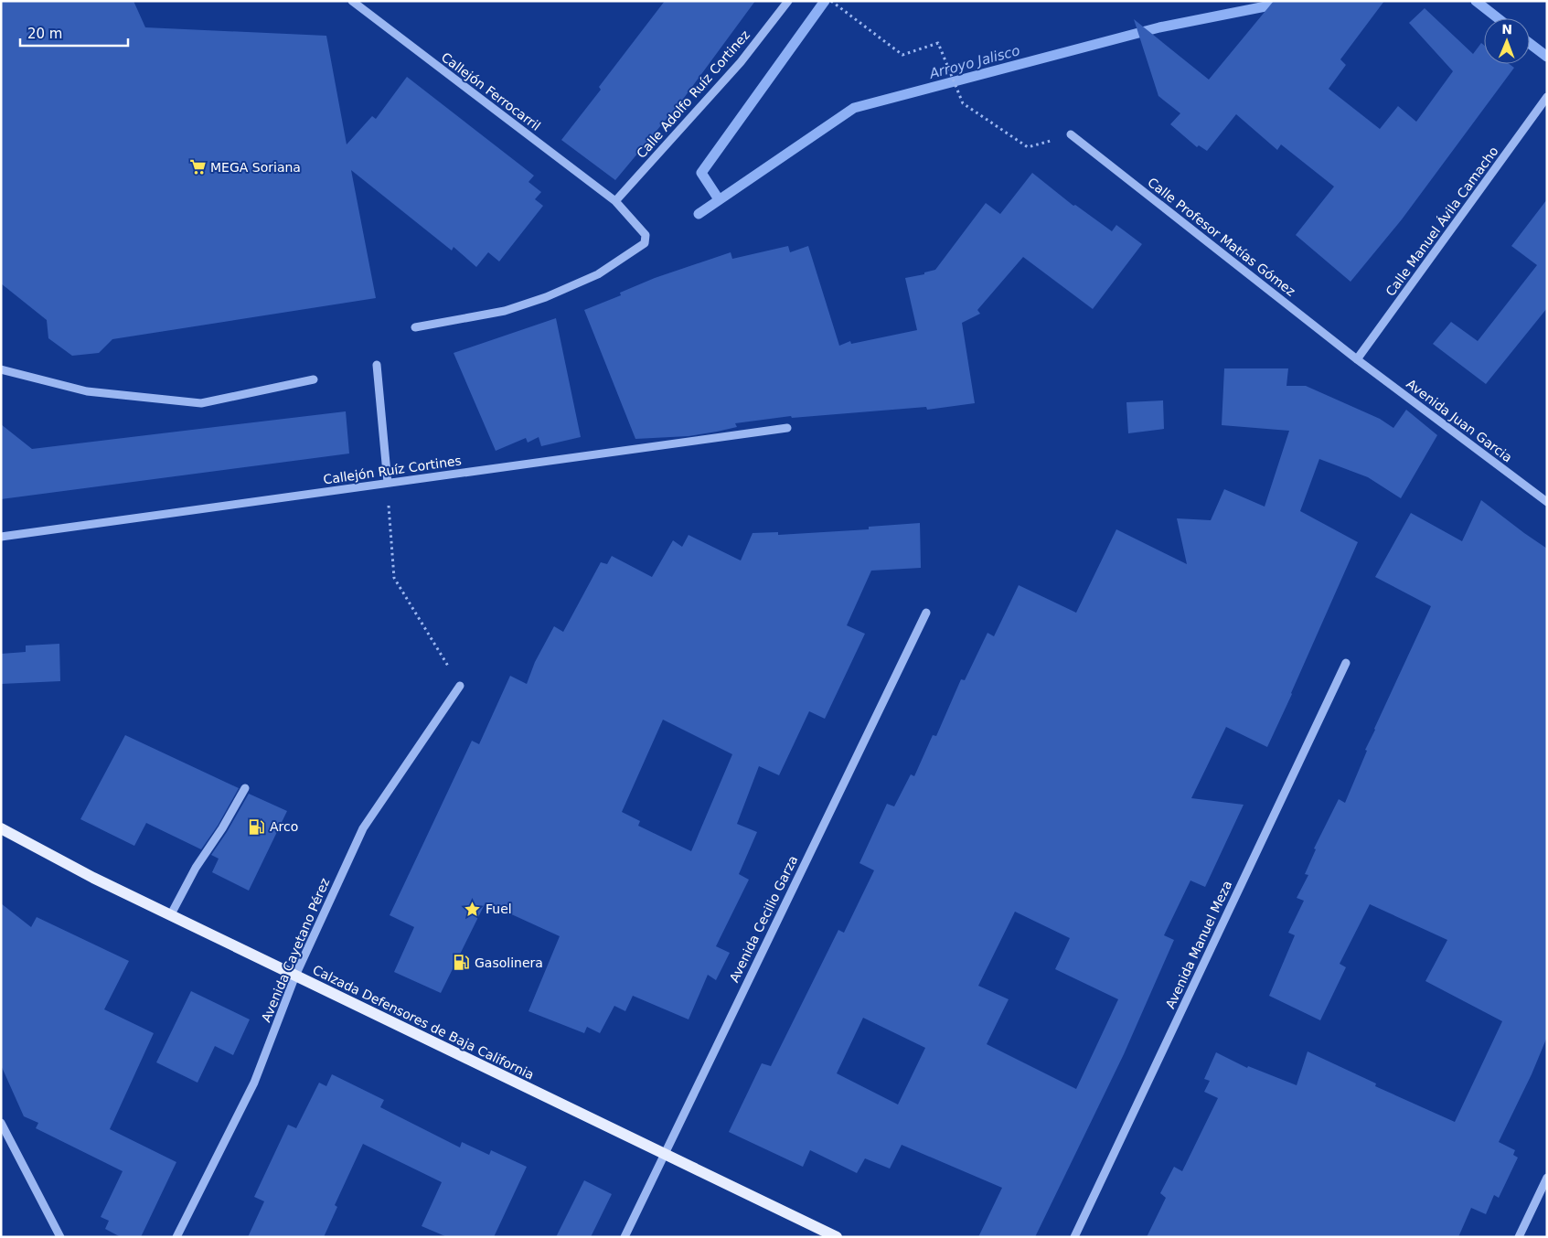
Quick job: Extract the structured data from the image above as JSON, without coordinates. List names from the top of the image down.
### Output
{
  "streets": {
    "main road": ["Calzada Defensores de Baja California"],
    "street": [
      "Callejón Ferrocarril",
      "Calle Adolfo Ruíz Cortinez",
      "Calle Manuel Ávila Camacho",
      "Calle Profesor Matías Gómez",
      "Avenida Juan Garcia",
      "Callejón Ruíz Cortines",
      "Avenida Cecilio Garza",
      "Avenida Manuel Meza",
      "Avenida Cayetano Pérez"
    ]
  },
  "crossings": [
    ["Callejón Ferrocarril", "Calle Adolfo Ruíz Cortinez"],
    ["Calle Manuel Ávila Camacho", "Calle Profesor Matías Gómez"],
    ["Calle Manuel Ávila Camacho", "Avenida Juan Garcia"],
    ["Calle Profesor Matías Gómez", "Avenida Juan Garcia"],
    ["Avenida Cecilio Garza", "Calzada Defensores de Baja California"],
    ["Avenida Cayetano Pérez", "Calzada Defensores de Baja California"]
  ],
  "water": ["Arroyo Jalisco"],
  "places": {
    "supermarket": ["MEGA Soriana"],
    "fuel station": ["Arco", "Gasolinera"],
    "place": ["Fuel"]
  },
  "scale_bar": "20 m",
  "north": "top"
}
